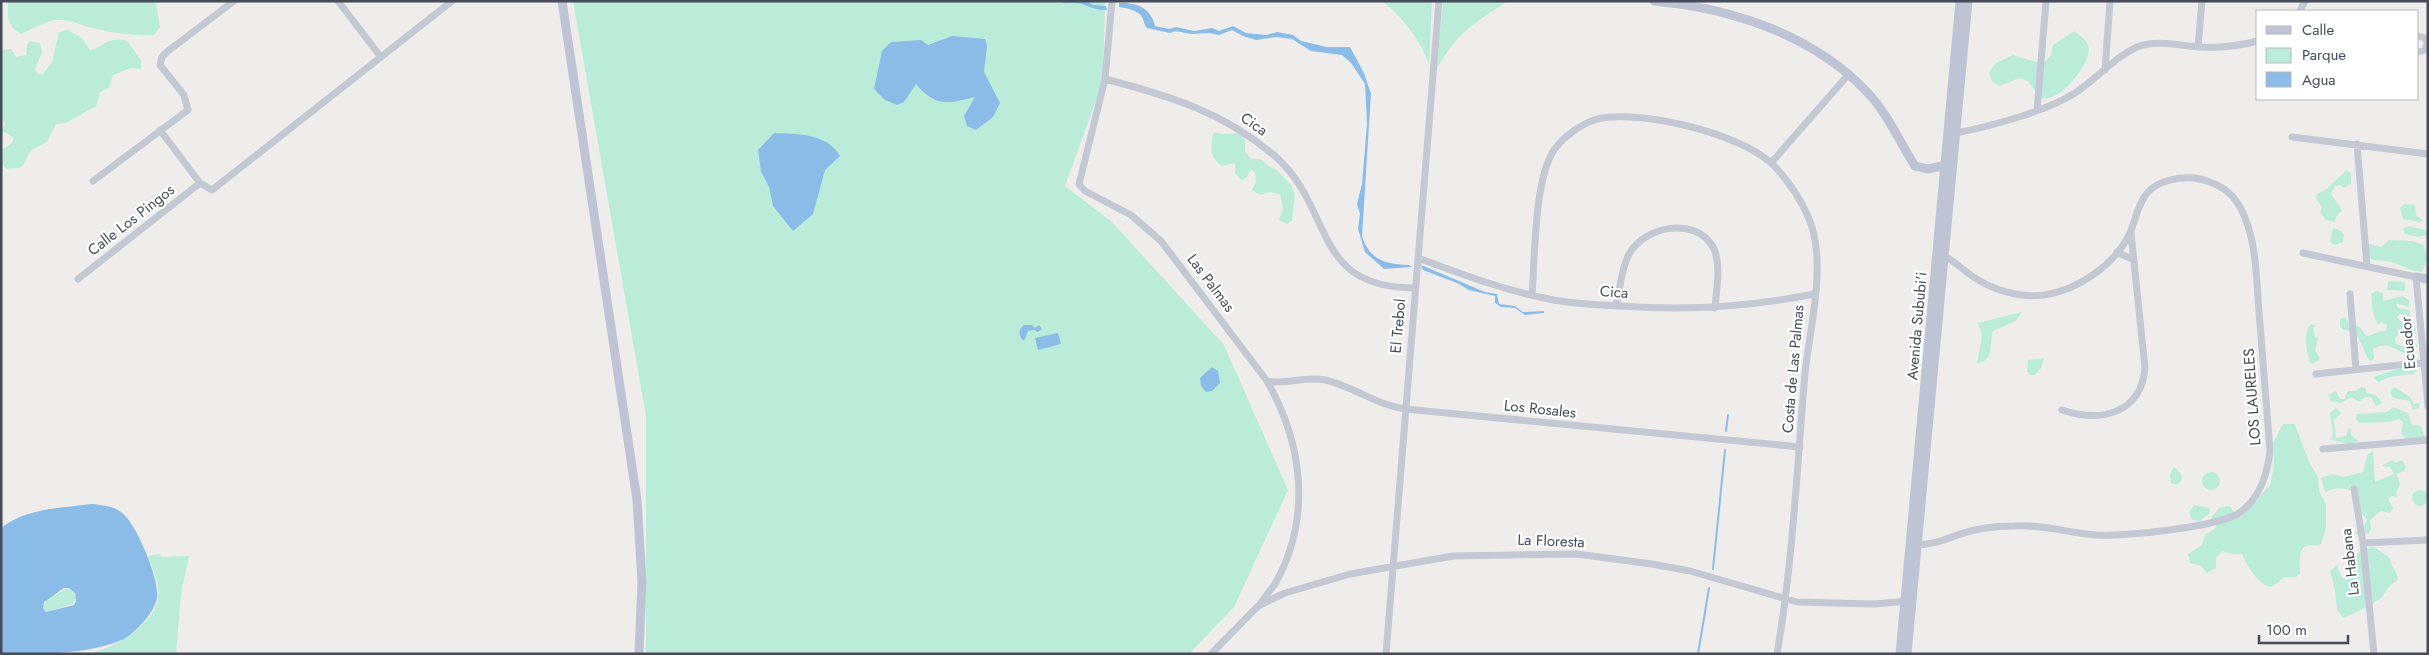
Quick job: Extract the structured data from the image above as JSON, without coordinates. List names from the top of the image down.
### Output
{
  "streets": {
    "street": [
      "Cica",
      "Calle Los Pingos",
      "Las Palmas",
      "El Trebol",
      "Avenida Sububi'i",
      "Ecuador",
      "Costa de Las Palmas",
      "LOS LAURELES",
      "Los Rosales",
      "La Floresta",
      "La Habana"
    ]
  },
  "crossings": [
    ["Cica", "Las Palmas"],
    ["Cica", "El Trebol"],
    ["Cica", "Costa de Las Palmas"],
    ["Las Palmas", "Los Rosales"],
    ["Las Palmas", "La Floresta"],
    ["El Trebol", "Los Rosales"],
    ["El Trebol", "La Floresta"],
    ["Avenida Sububi'i", "LOS LAURELES"],
    ["Avenida Sububi'i", "La Floresta"],
    ["Costa de Las Palmas", "Los Rosales"],
    ["Costa de Las Palmas", "La Floresta"]
  ],
  "legend": ["Calle", "Parque", "Agua"],
  "scale_bar": "100 m"
}
